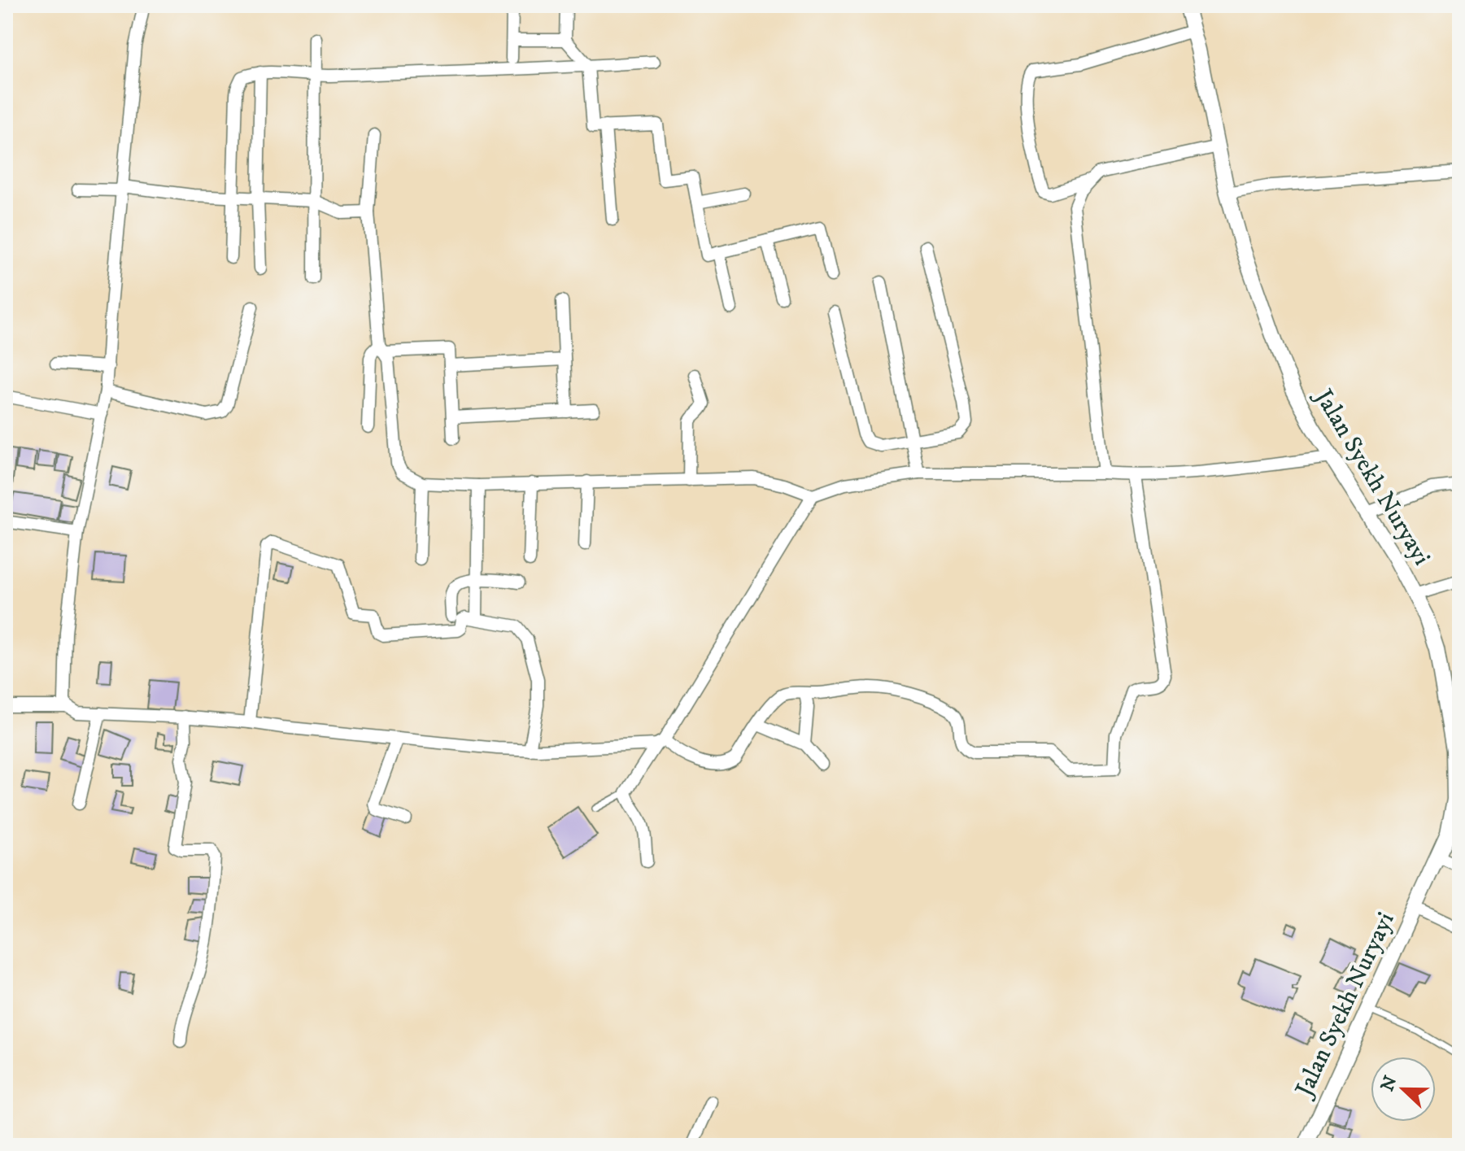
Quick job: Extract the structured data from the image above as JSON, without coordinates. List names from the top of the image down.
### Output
{
  "streets": {
    "main road": ["Jalan Syekh Nuryayi"]
  },
  "north": "left"
}
